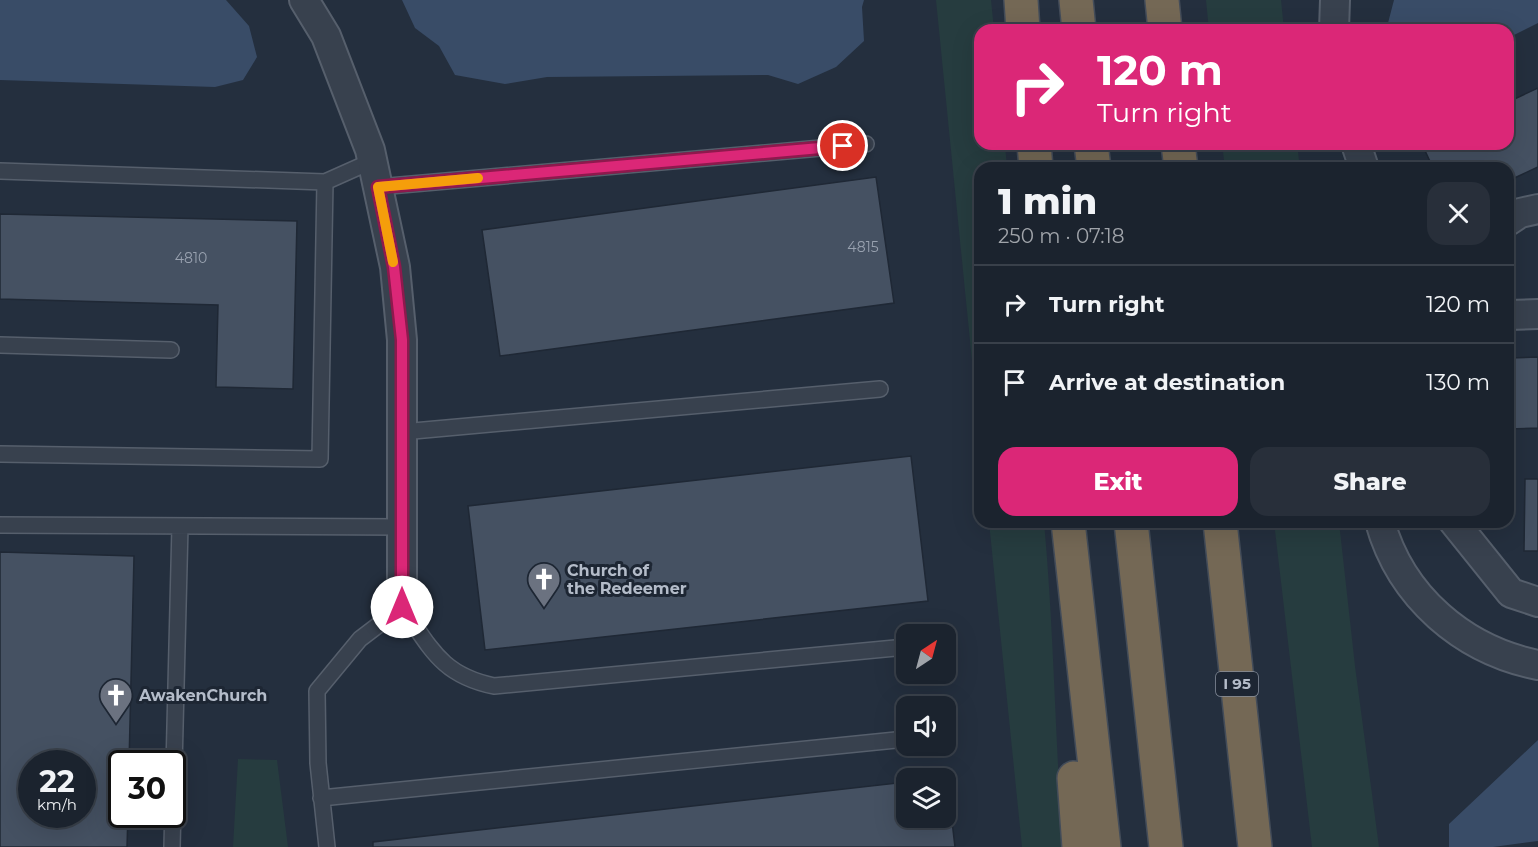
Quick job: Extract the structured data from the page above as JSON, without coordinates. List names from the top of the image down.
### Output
{
  "streets": {
    "highway": ["I 95"]
  },
  "places": {
    "church": ["Church of the Redeemer", "AwakenChurch"]
  },
  "house_numbers": ["4815", "4810"],
  "north": "top right",
  "page": {
    "turn": ["120 m", "Turn right"],
    "heading": ["1 min", "250 m · 07:18"],
    "list": [
      {
        "name": "Turn right",
        "value": "120 m"
      },
      {
        "name": "Arrive at destination",
        "value": "130 m"
      }
    ],
    "buttons": ["Exit", "Share"],
    "speed": "22 km/h",
    "limit": "30"
  }
}
